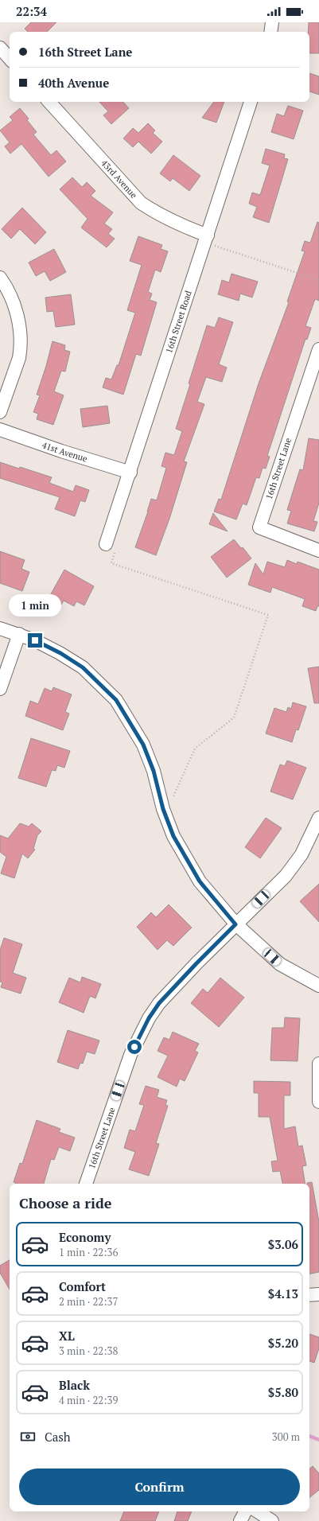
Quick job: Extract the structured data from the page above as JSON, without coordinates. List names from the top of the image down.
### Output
{
  "streets": {
    "street": [
      "43rd Avenue",
      "16th Street Road",
      "41st Avenue",
      "16th Street Lane"
    ]
  },
  "crossings": [
    ["43rd Avenue", "16th Street Road"],
    ["16th Street Road", "41st Avenue"]
  ],
  "page": {
    "status": "22:34",
    "banner": ["16th Street Lane", "40th Avenue"],
    "bubble": "1 min",
    "heading": "Choose a ride",
    "list": [
      {
        "name": "Economy",
        "note": "1 min · 22:36",
        "value": "$3.06"
      },
      {
        "name": "Comfort",
        "note": "2 min · 22:37",
        "value": "$4.13"
      },
      {
        "name": "XL",
        "note": "3 min · 22:38",
        "value": "$5.20"
      },
      {
        "name": "Black",
        "note": "4 min · 22:39",
        "value": "$5.80"
      }
    ],
    "pay": ["Cash", "300 m"],
    "buttons": "Confirm"
  }
}
